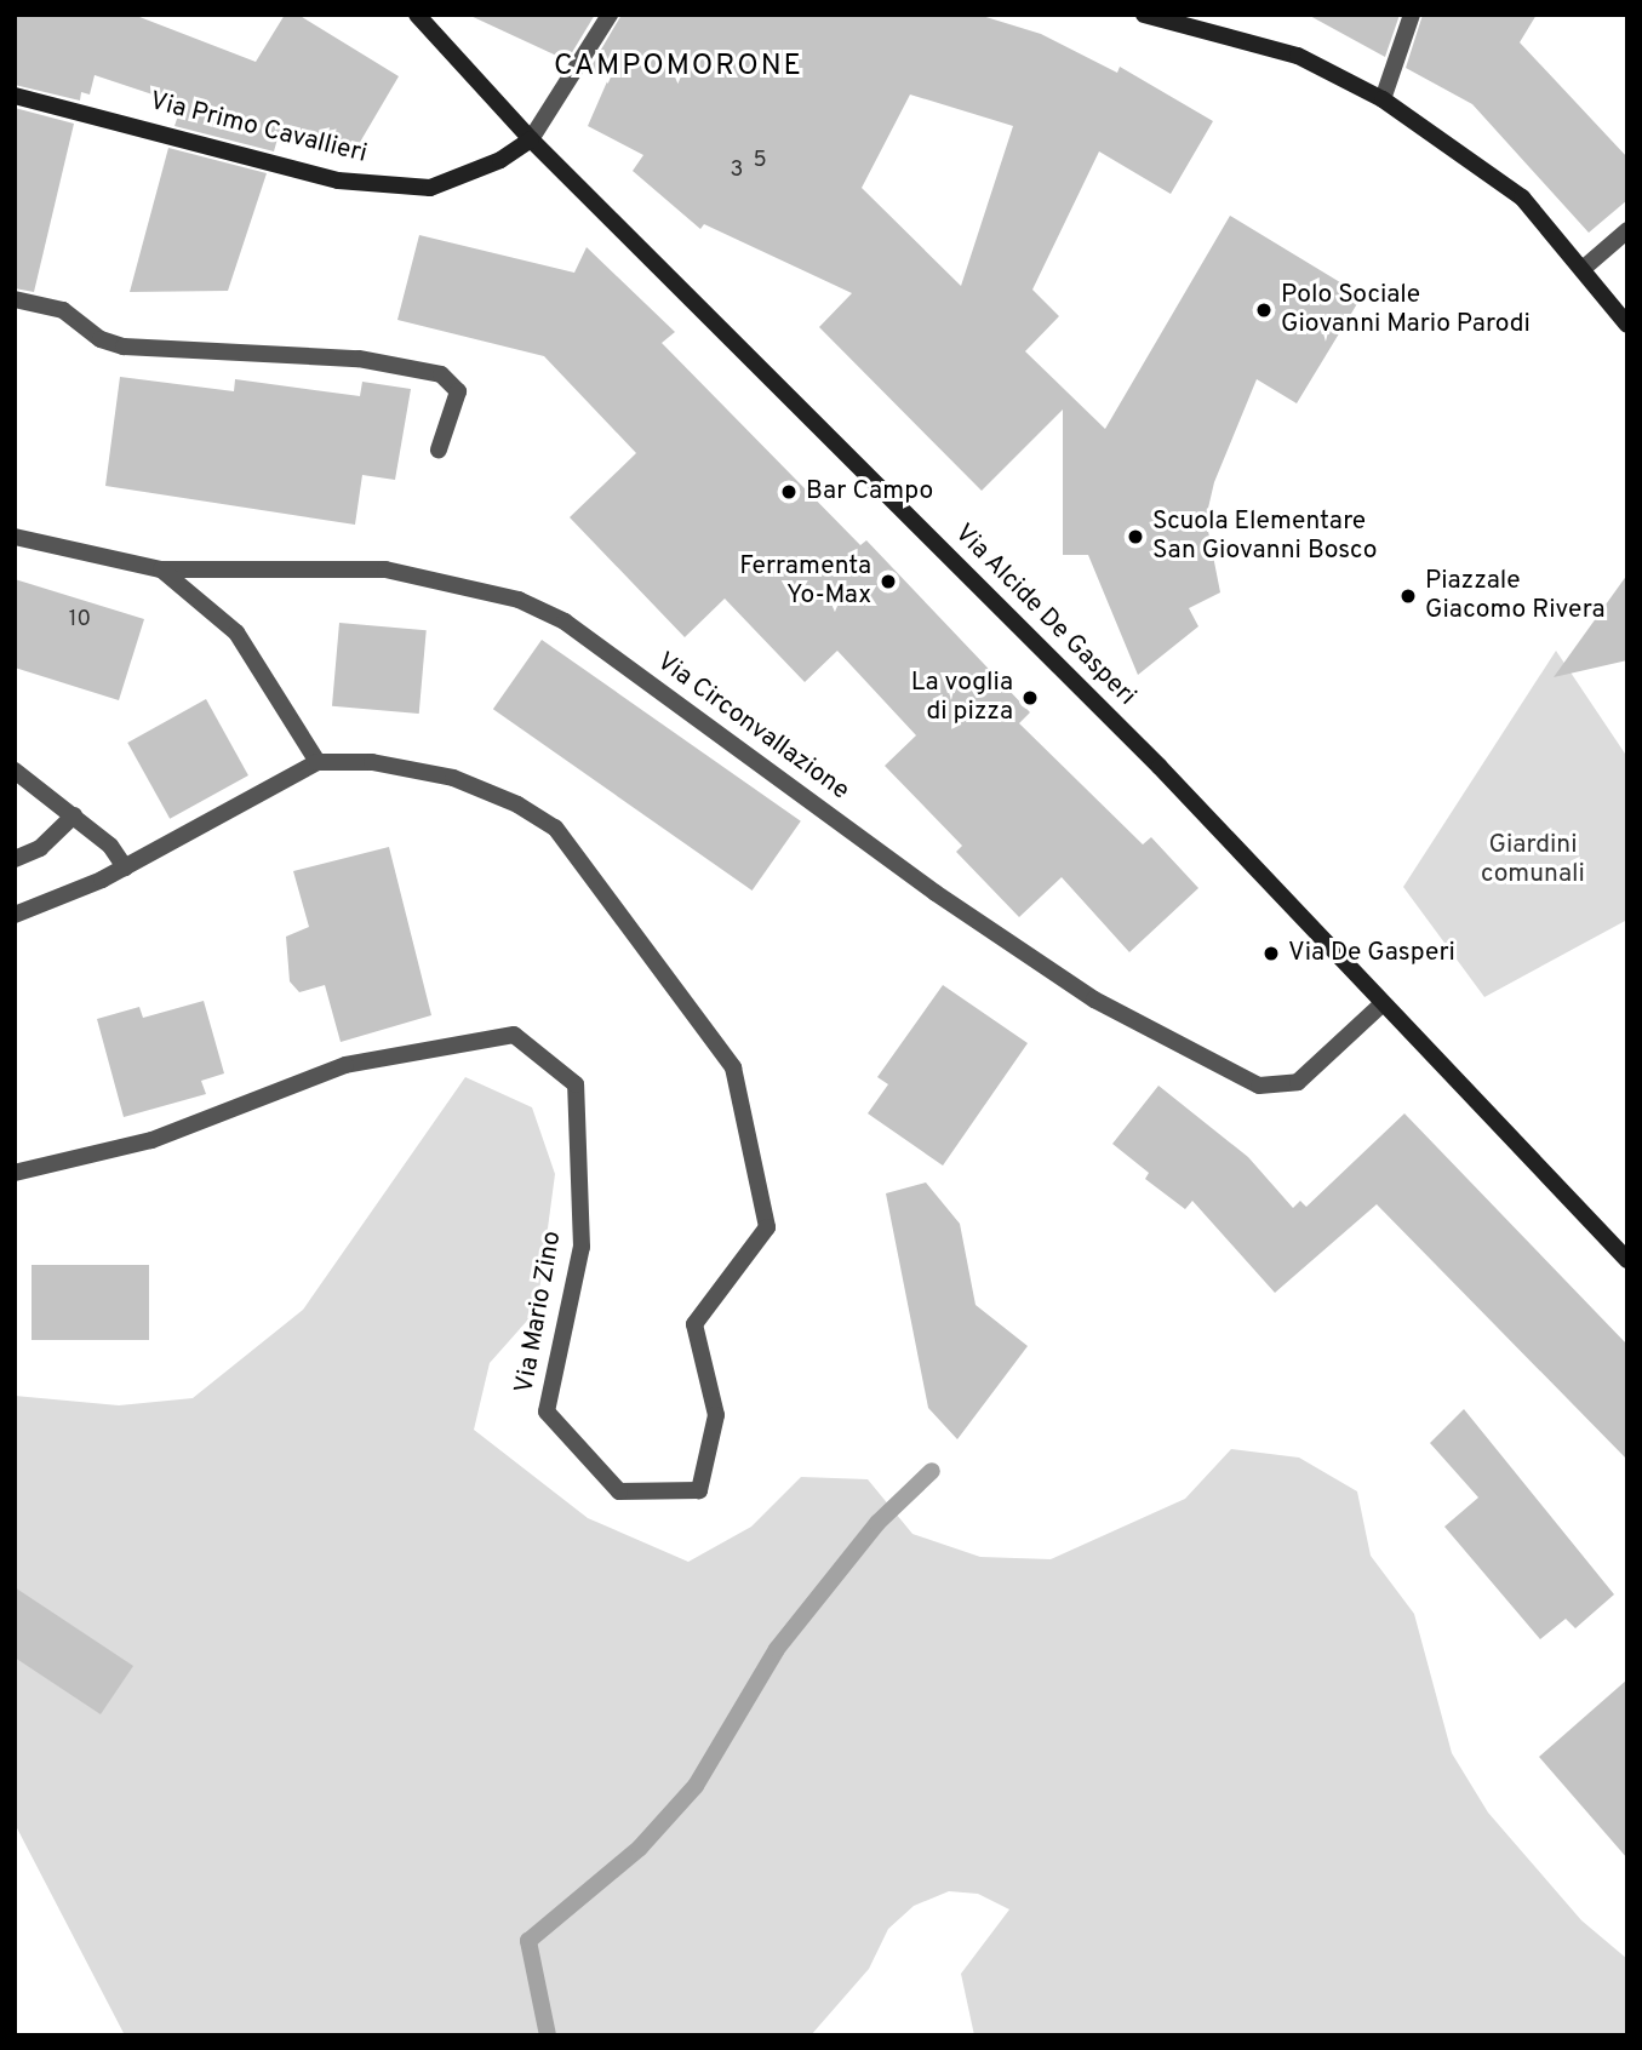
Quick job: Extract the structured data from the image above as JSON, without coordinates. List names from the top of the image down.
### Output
{
  "streets": {
    "main road": ["Via Primo Cavallieri", "Via Alcide De Gasperi"],
    "street": ["Via Circonvallazione", "Via Mario Zino"]
  },
  "crossings": [
    ["Via Primo Cavallieri", "Via Alcide De Gasperi"],
    ["Via Alcide De Gasperi", "Via Circonvallazione"]
  ],
  "districts": ["CAMPOMORONE"],
  "parks": ["Giardini comunali"],
  "places": [
    "Polo Sociale Giovanni Mario Parodi",
    "Bar Campo",
    "Scuola Elementare San Giovanni Bosco",
    "Ferramenta Yo-Max",
    "Piazzale Giacomo Rivera",
    "La voglia di pizza",
    "Via De Gasperi"
  ],
  "house_numbers": ["5", "3", "10"]
}
